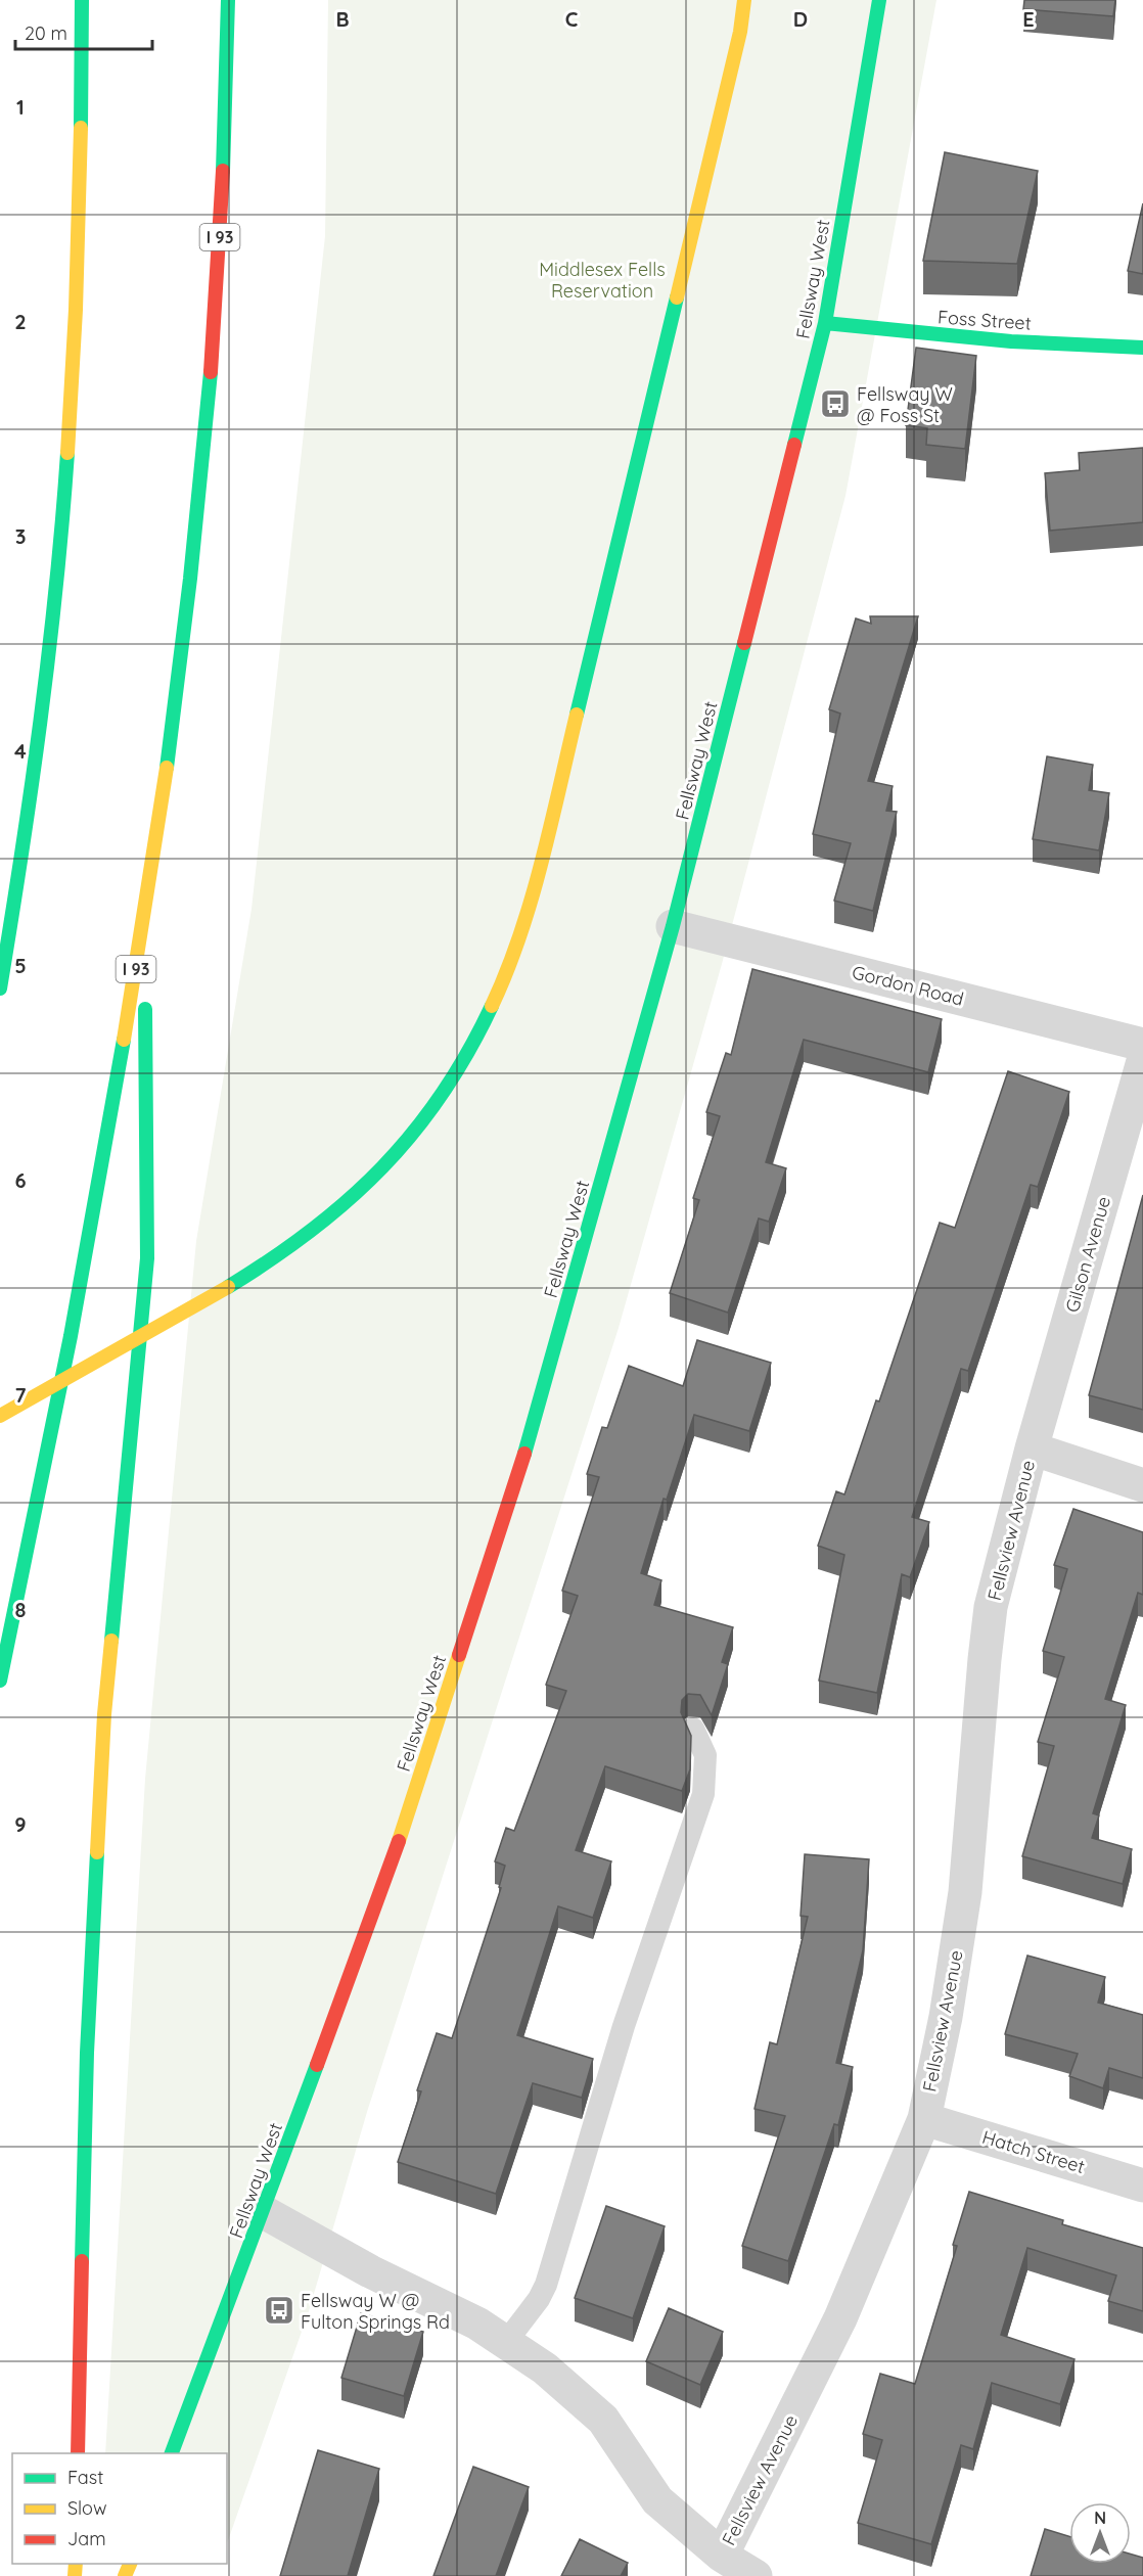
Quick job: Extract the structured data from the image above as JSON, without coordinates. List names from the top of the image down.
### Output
{
  "streets": {
    "main road": ["I 93", "Fellsway West", "Foss Street"],
    "street": [
      "Gordon Road",
      "Gilson Avenue",
      "Fellsview Avenue",
      "Hatch Street"
    ]
  },
  "crossings": [
    ["Fellsway West", "Foss Street"],
    ["Fellsway West", "Gordon Road"],
    ["Gilson Avenue", "Fellsview Avenue"],
    ["Fellsview Avenue", "Hatch Street"]
  ],
  "parks": ["Middlesex Fells Reservation"],
  "places": {
    "bus stop": ["Fellsway W @ Foss St", "Fellsway W @ Fulton Springs Rd"]
  },
  "legend": ["Fast", "Slow", "Jam"],
  "scale_bar": "20 m",
  "north": "top",
  "grid": {
    "columns": [
      "B",
      "C",
      "D",
      "E"
    ],
    "rows": [
      "1",
      "2",
      "3",
      "4",
      "5",
      "6",
      "7",
      "8",
      "9"
    ]
  }
}
